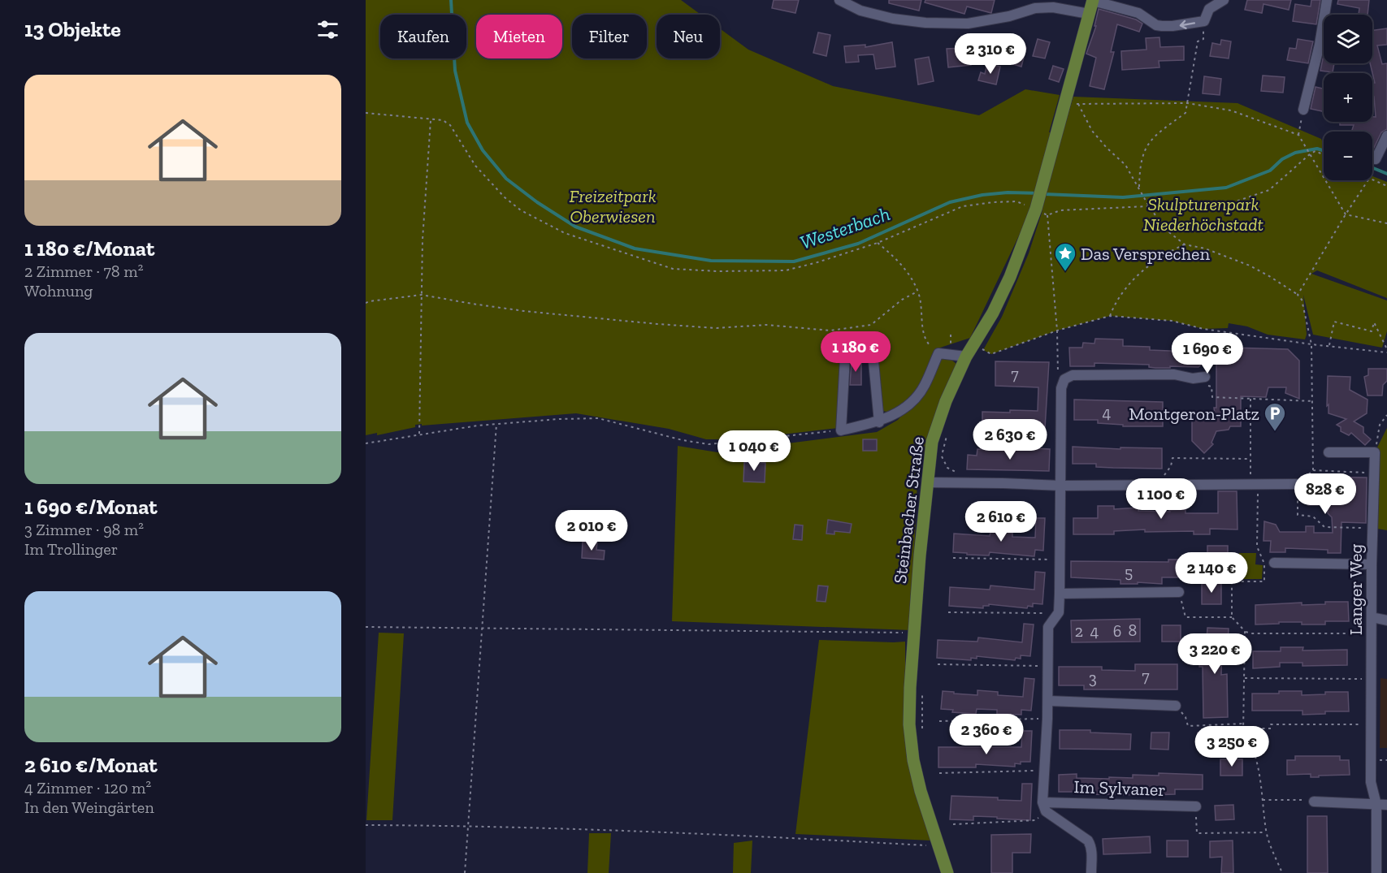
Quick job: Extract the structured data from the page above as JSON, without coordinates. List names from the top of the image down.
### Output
{
  "streets": {
    "main road": ["Steinbacher Straße"],
    "street": ["Langer Weg", "Im Sylvaner"]
  },
  "water": ["Westerbach"],
  "parks": ["Freizeitpark Oberwiesen", "Skulpturenpark Niederhöchstadt"],
  "places": {
    "place": ["Das Versprechen"],
    "parking": ["Montgeron-Platz"]
  },
  "house_numbers": [
    "7",
    "4",
    "5",
    "8",
    "2",
    "4",
    "6",
    "7",
    "3"
  ],
  "page": {
    "heading": "13 Objekte",
    "map_buttons": ["+", "−"],
    "chip": [
      "Kaufen",
      "Mieten",
      "Filter",
      "Neu"
    ],
    "price": [
      "2 310 €",
      "1 180 €",
      "1 690 €",
      "2 630 €",
      "1 040 €",
      "828 €",
      "1 100 €",
      "2 610 €",
      "2 010 €",
      "2 140 €",
      "3 220 €",
      "2 360 €",
      "3 250 €"
    ],
    "list": [
      {
        "name": "1 180 €/Monat",
        "note": "2 Zimmer · 78 m² · Wohnung"
      },
      {
        "name": "1 690 €/Monat",
        "note": "3 Zimmer · 98 m² · Im Trollinger"
      },
      {
        "name": "2 610 €/Monat",
        "note": "4 Zimmer · 120 m² · In den Weingärten"
      }
    ]
  }
}
